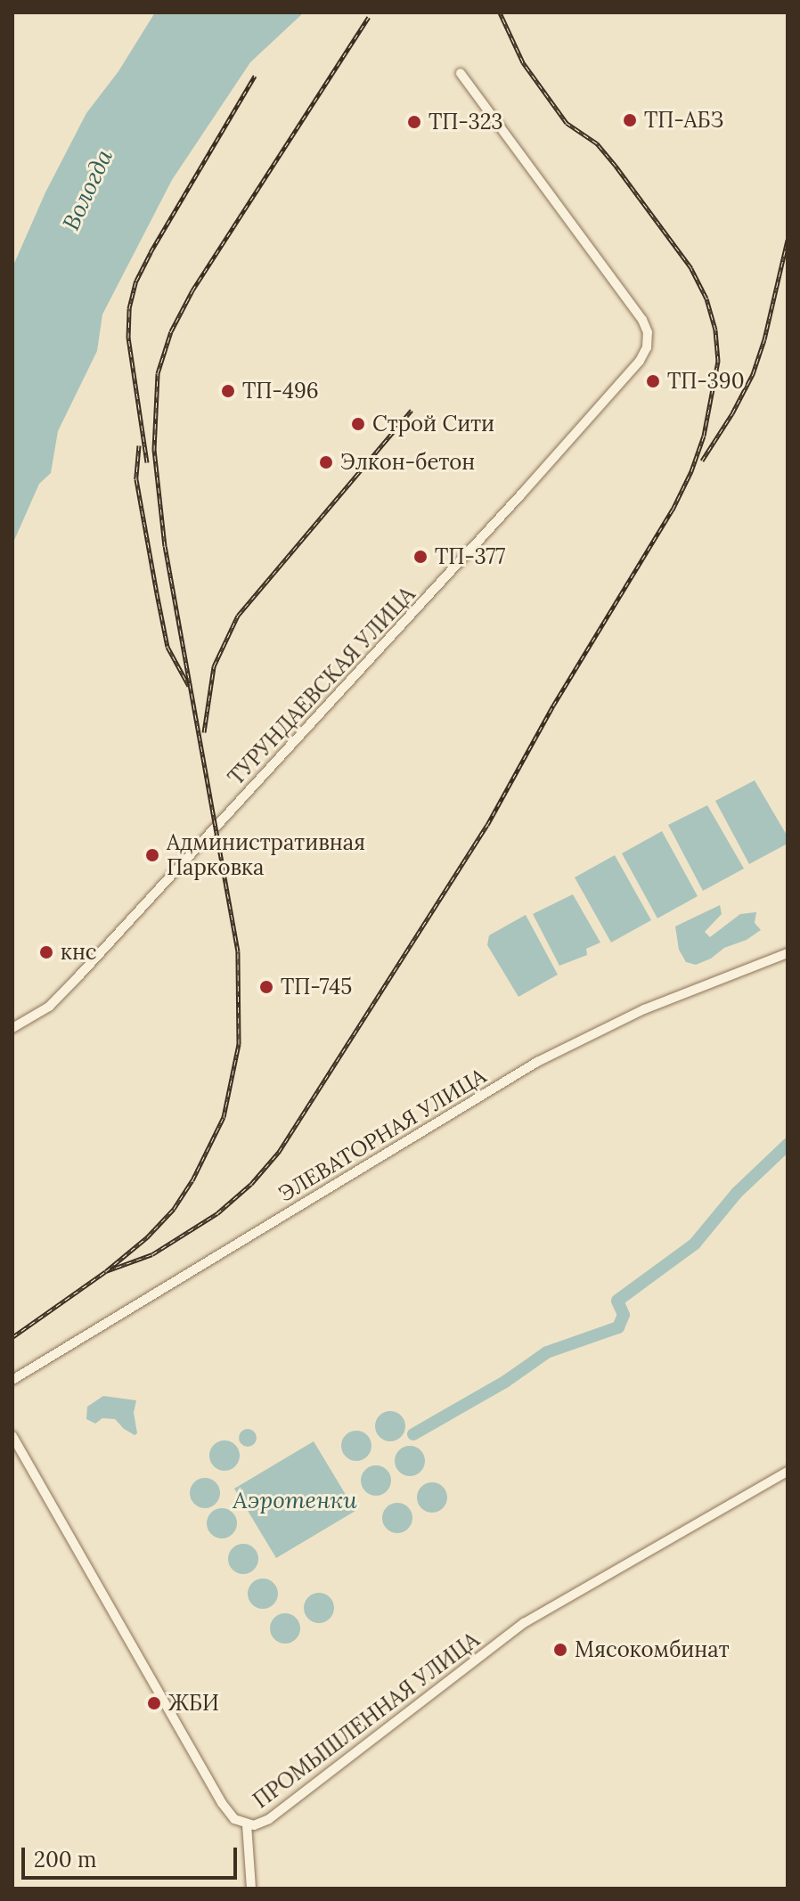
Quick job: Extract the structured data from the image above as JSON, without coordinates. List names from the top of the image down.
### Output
{
  "streets": {
    "street": ["ТУРУНДАЕВСКАЯ УЛИЦА", "ЭЛЕВАТОРНАЯ УЛИЦА", "ПРОМЫШЛЕННАЯ УЛИЦА"]
  },
  "water": ["Вологда", "Аэротенки"],
  "places": [
    "ТП-АБЗ",
    "ТП-323",
    "ТП-390",
    "ТП-496",
    "Строй Сити",
    "Элкон-бетон",
    "ТП-377",
    "Административная Парковка",
    "кнс",
    "ТП-745",
    "Мясокомбинат",
    "ЖБИ"
  ],
  "scale_bar": "200 m"
}
